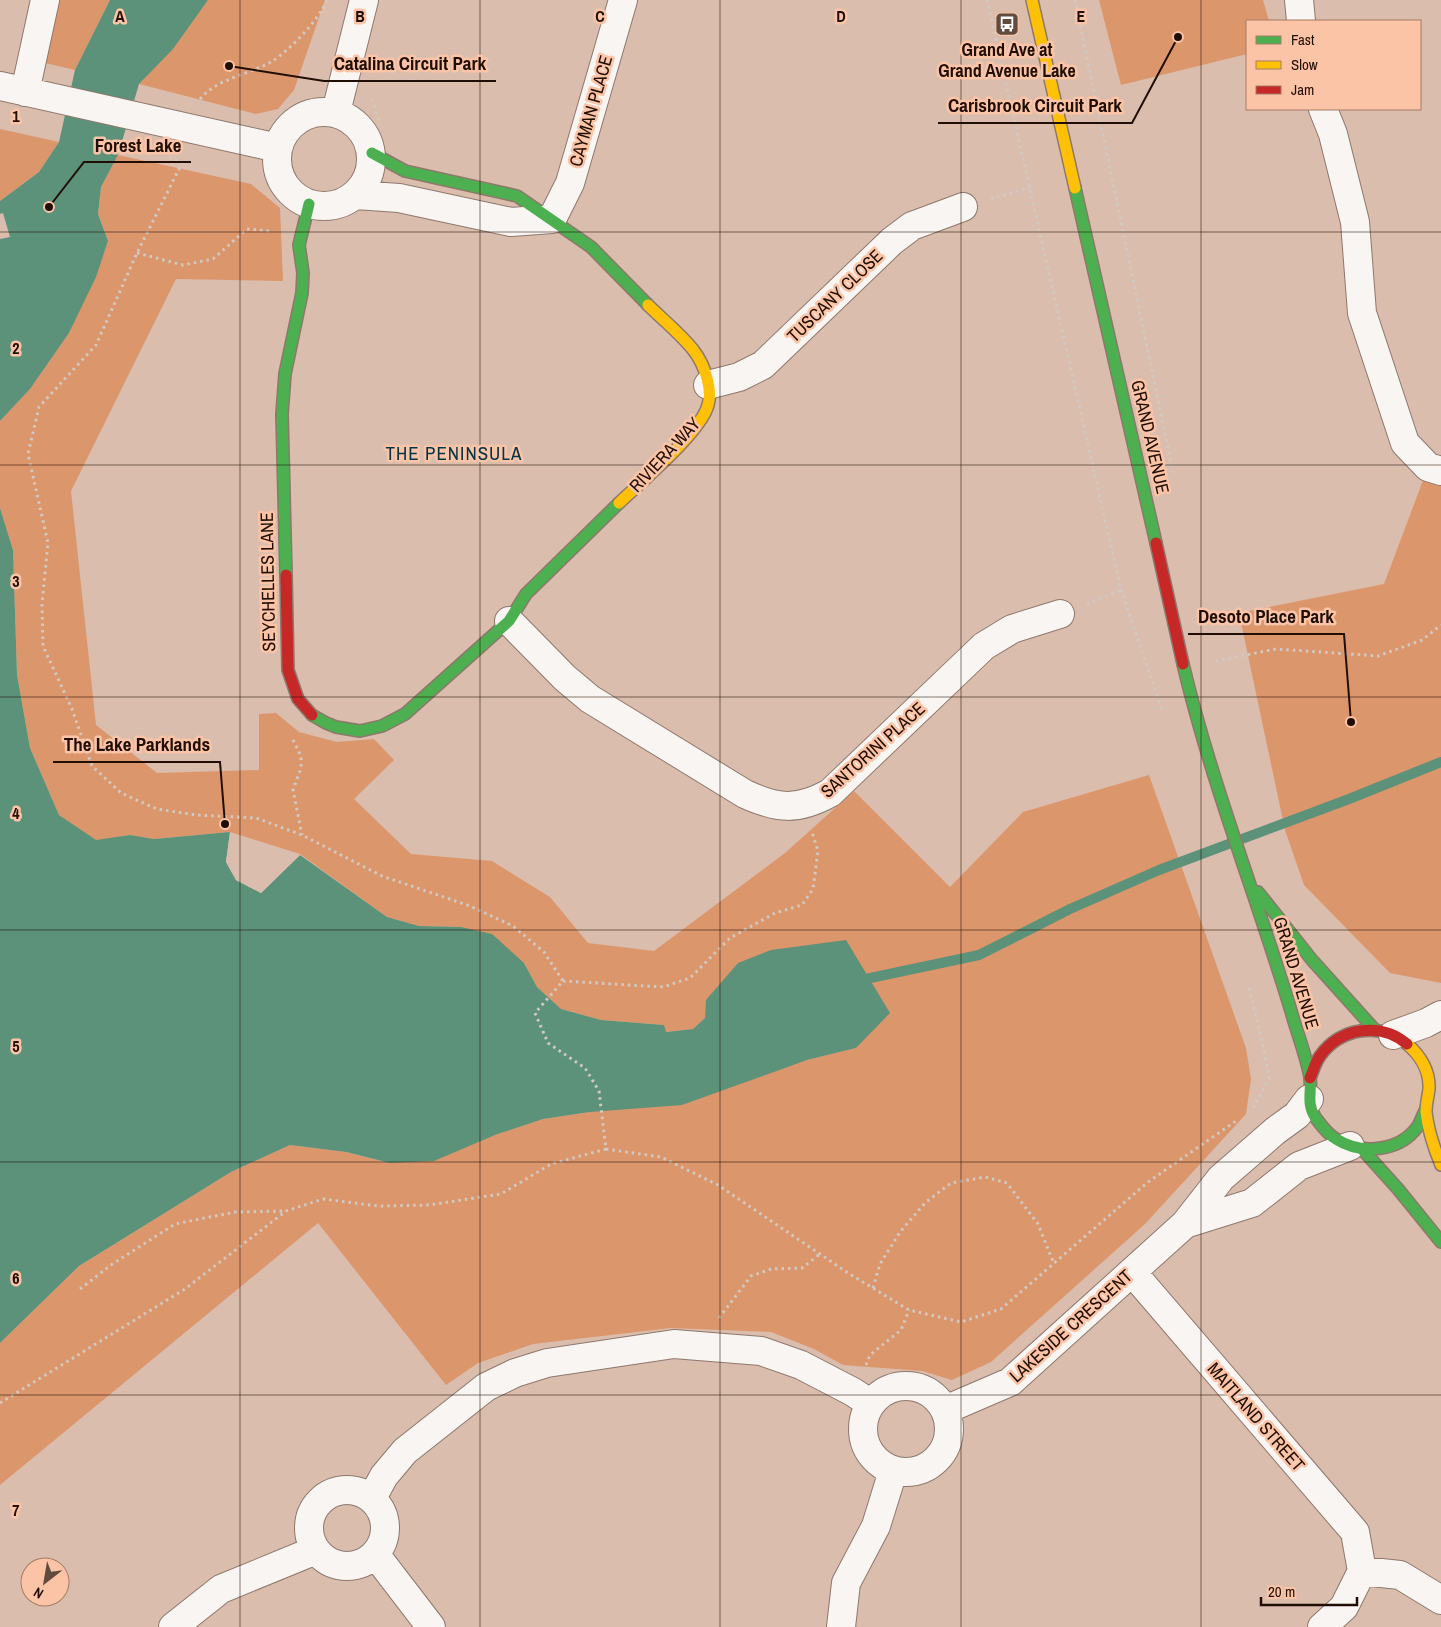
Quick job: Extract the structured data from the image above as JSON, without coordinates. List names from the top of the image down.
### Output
{
  "streets": {
    "street": [
      "CAYMAN PLACE",
      "TUSCANY CLOSE",
      "GRAND AVENUE",
      "RIVIERA WAY",
      "SEYCHELLES LANE",
      "SANTORINI PLACE",
      "LAKESIDE CRESCENT",
      "MAITLAND STREET"
    ]
  },
  "crossings": [
    ["CAYMAN PLACE", "RIVIERA WAY"],
    ["TUSCANY CLOSE", "RIVIERA WAY"],
    ["GRAND AVENUE", "LAKESIDE CRESCENT"],
    ["RIVIERA WAY", "SEYCHELLES LANE"],
    ["RIVIERA WAY", "SANTORINI PLACE"],
    ["SEYCHELLES LANE", "SANTORINI PLACE"],
    ["LAKESIDE CRESCENT", "MAITLAND STREET"]
  ],
  "districts": ["THE PENINSULA"],
  "places": {
    "bus stop": ["Grand Ave at Grand Avenue Lake"],
    "other": [
      "Carisbrook Circuit Park",
      "Catalina Circuit Park",
      "Forest Lake",
      "Desoto Place Park",
      "The Lake Parklands"
    ]
  },
  "legend": ["Fast", "Slow", "Jam"],
  "scale_bar": "20 m",
  "north": "bottom left",
  "grid": {
    "columns": [
      "A",
      "B",
      "C",
      "D",
      "E"
    ],
    "rows": [
      "1",
      "2",
      "3",
      "4",
      "5",
      "6",
      "7"
    ]
  }
}
